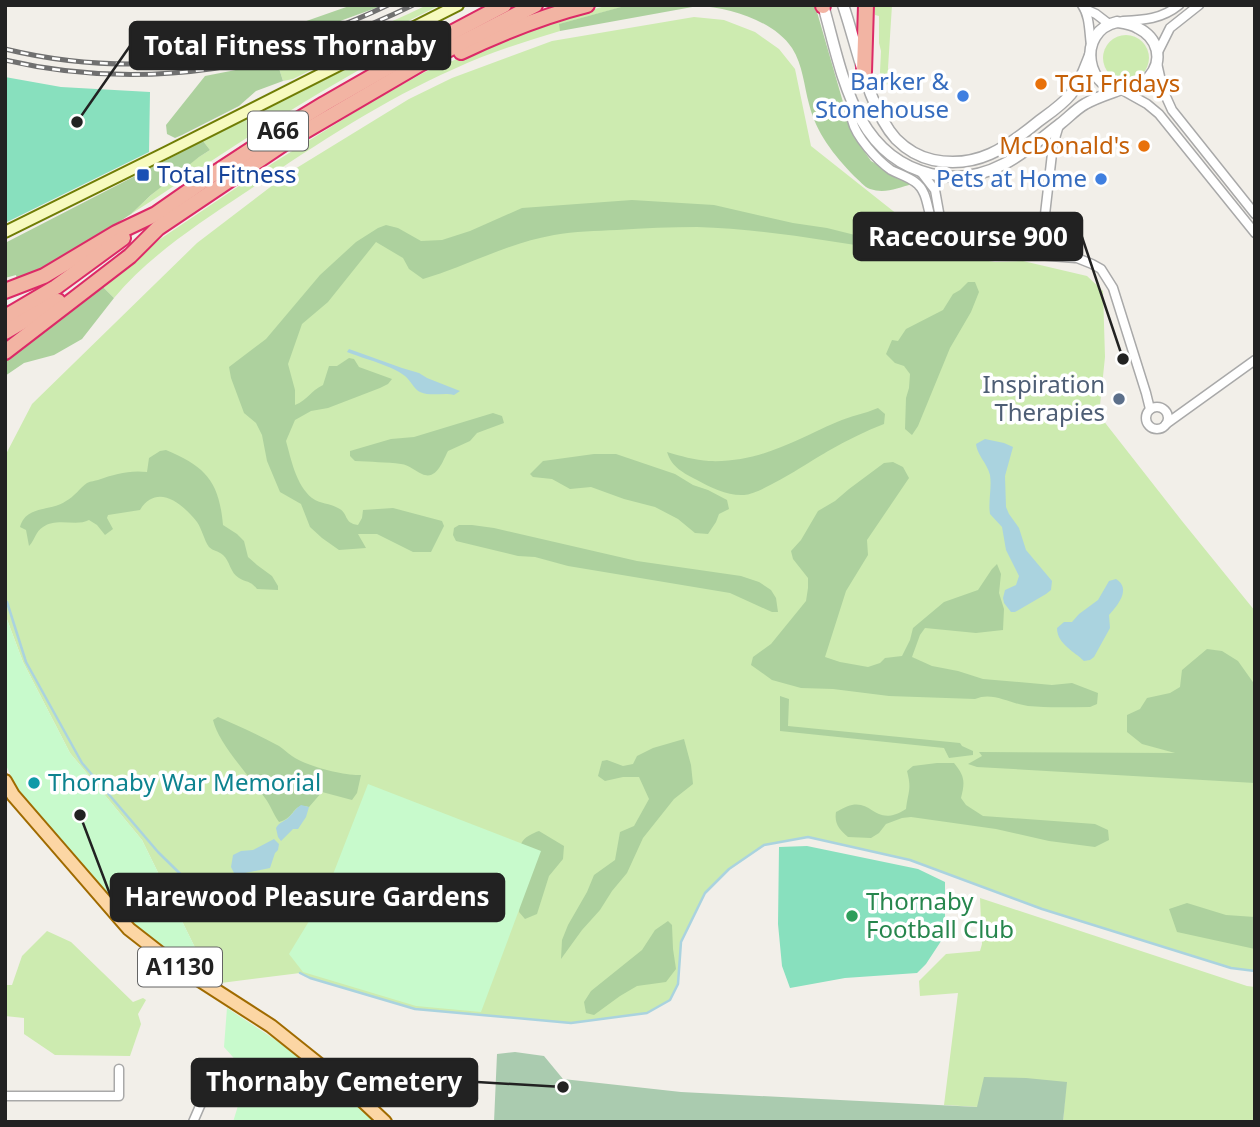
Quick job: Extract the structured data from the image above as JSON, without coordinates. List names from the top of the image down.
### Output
{
  "streets": {
    "highway": ["A66"],
    "main road": ["A1130"]
  },
  "places": {
    "other": [
      "TGI Fridays",
      "Barker & Stonehouse",
      "Total Fitness Thornaby",
      "McDonald's",
      "Pets at Home",
      "Racecourse 900",
      "Inspiration Therapies",
      "Thornaby War Memorial",
      "Harewood Pleasure Gardens",
      "Thornaby Football Club",
      "Thornaby Cemetery"
    ],
    "transit": ["Total Fitness"]
  }
}
